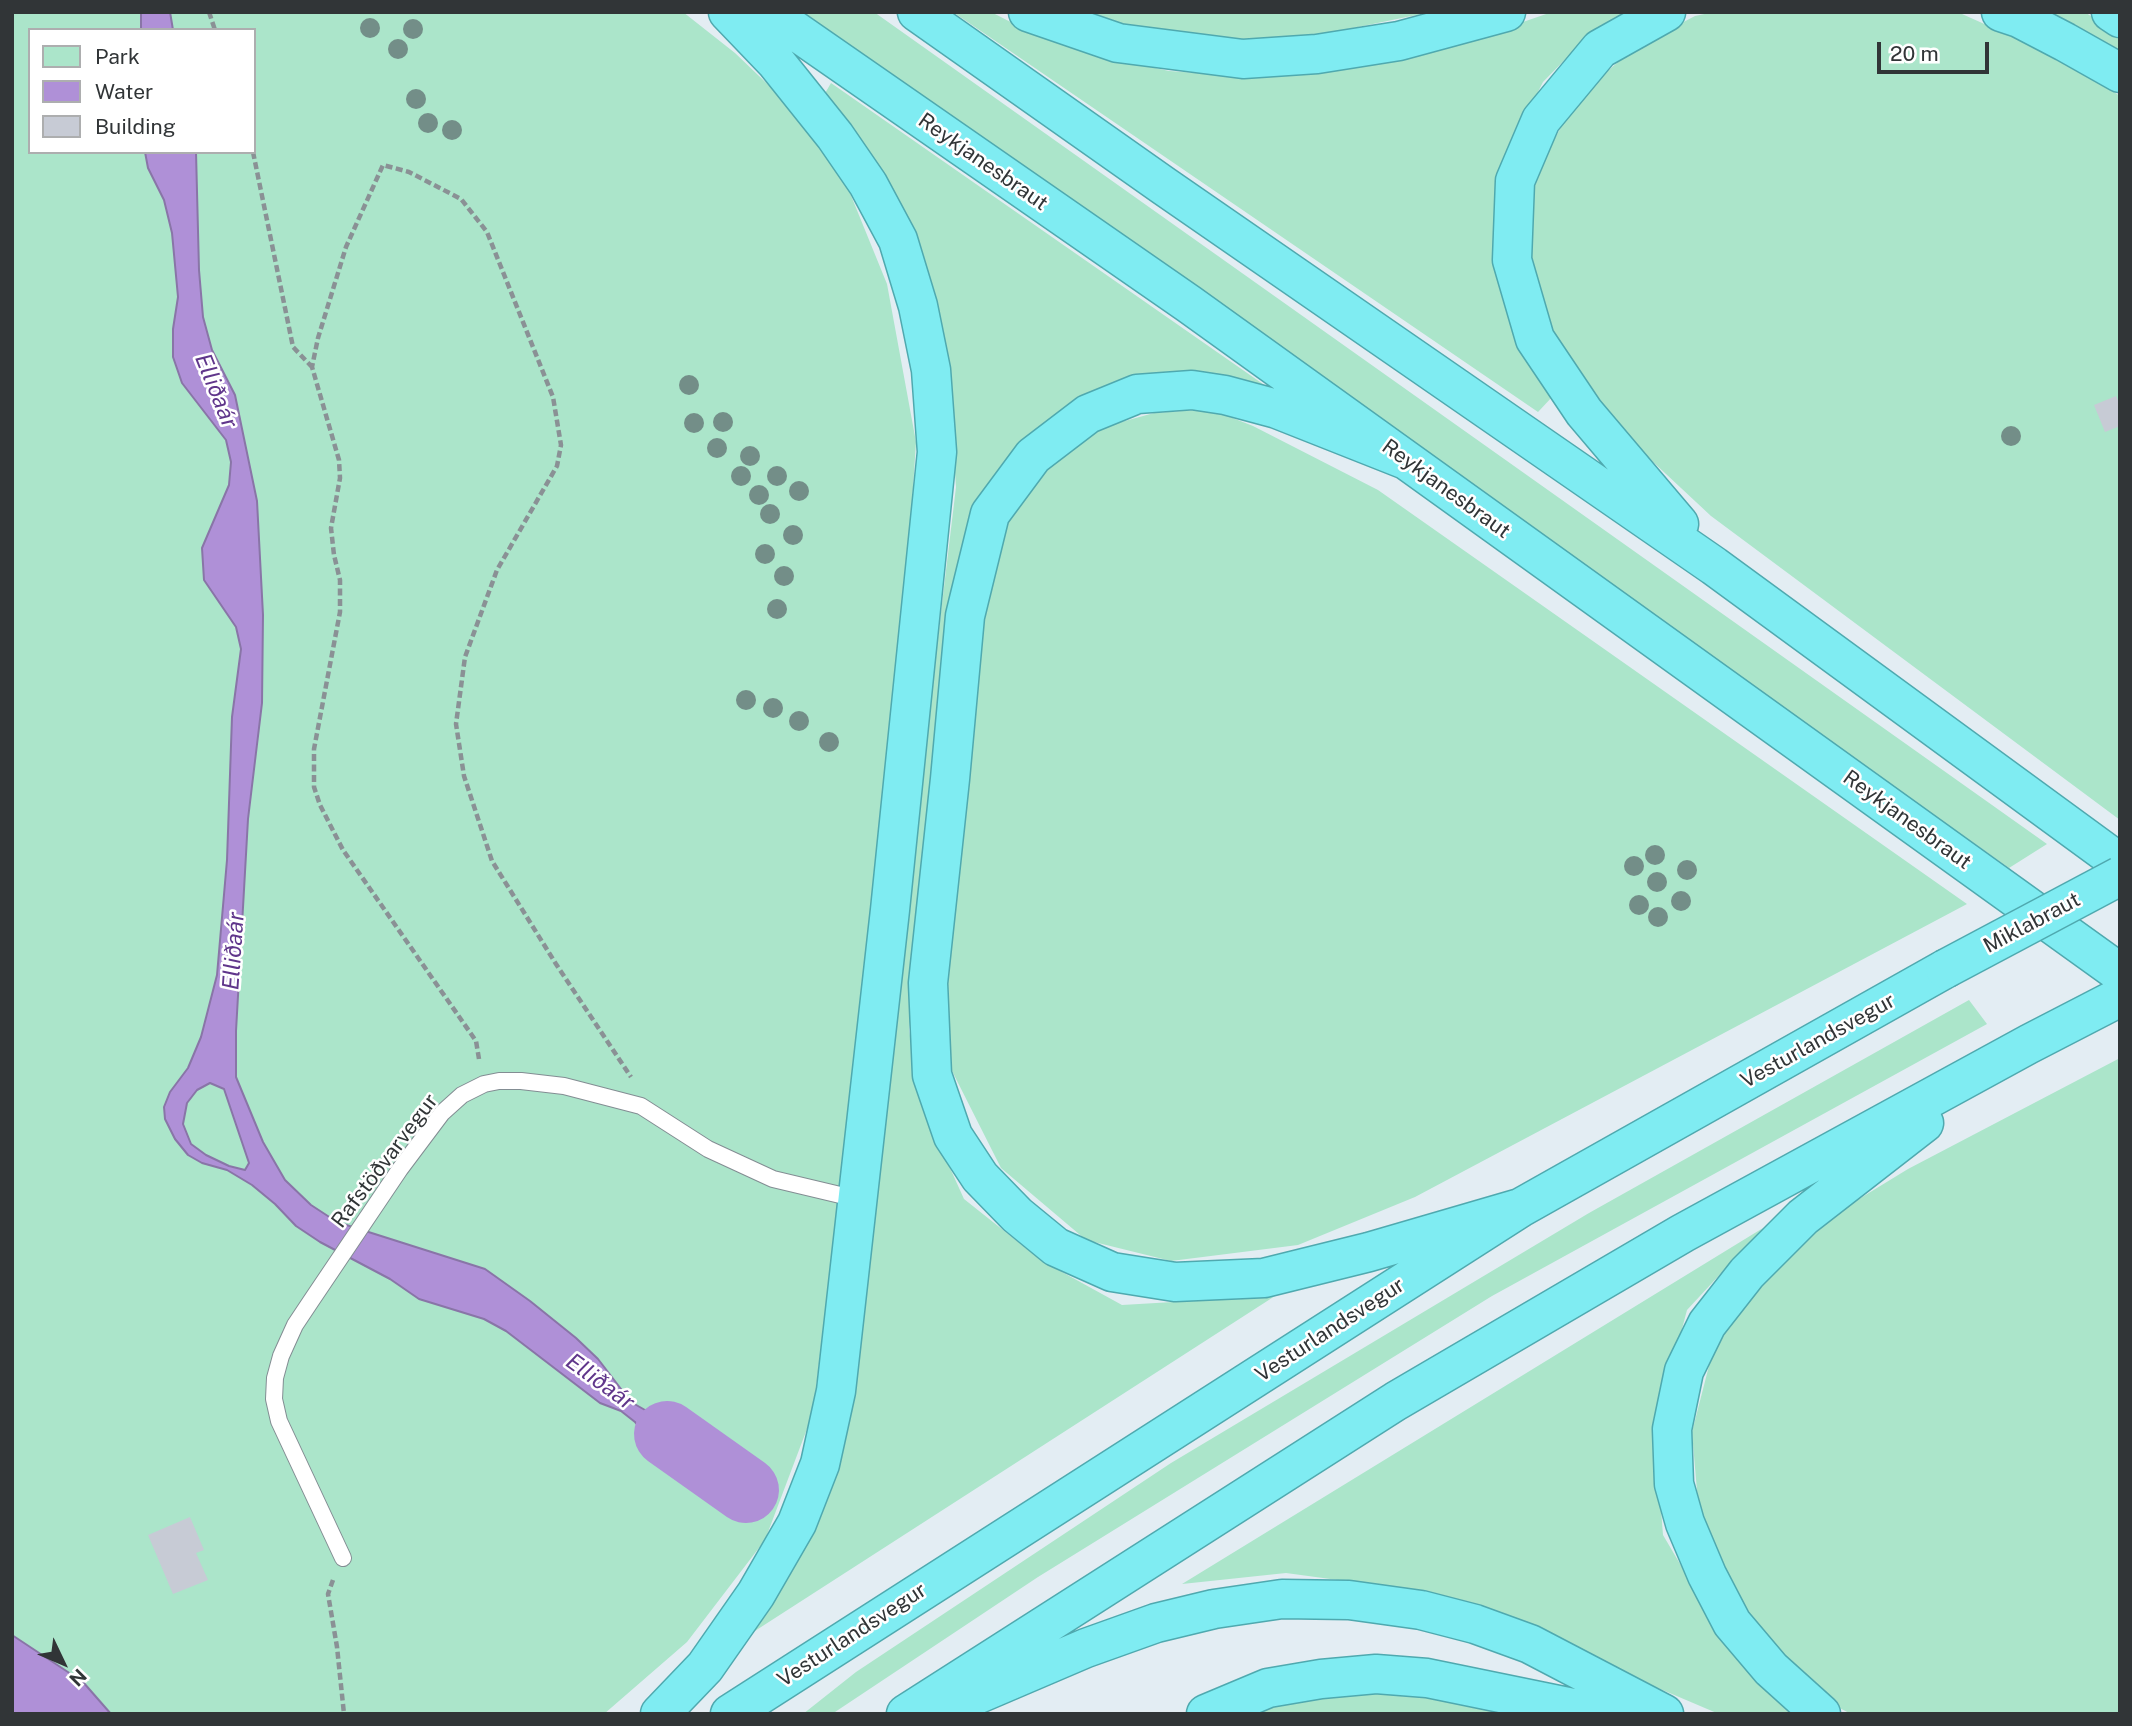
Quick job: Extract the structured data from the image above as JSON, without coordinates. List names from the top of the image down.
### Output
{
  "streets": {
    "highway": ["Reykjanesbraut", "Miklabraut", "Vesturlandsvegur"],
    "lane": ["Rafstöðvarvegur"]
  },
  "crossings": [
    ["Miklabraut", "Vesturlandsvegur"]
  ],
  "water": ["Elliðaár"],
  "legend": ["Park", "Water", "Building"],
  "scale_bar": "20 m",
  "north": "bottom right"
}
